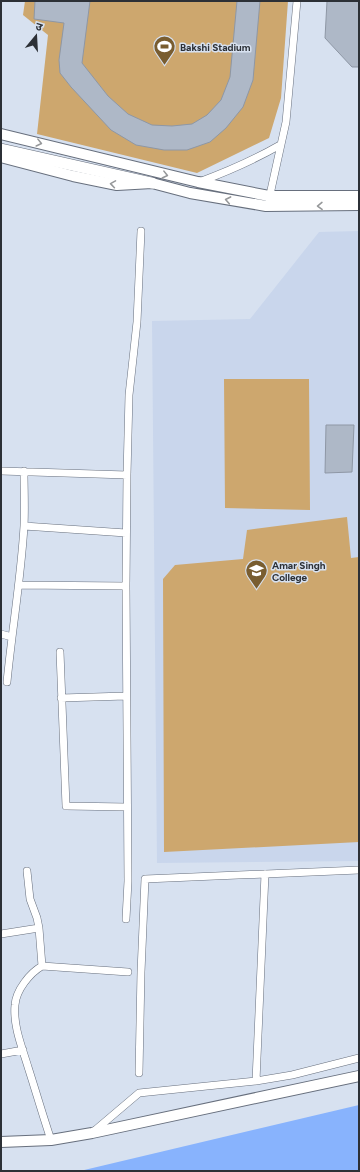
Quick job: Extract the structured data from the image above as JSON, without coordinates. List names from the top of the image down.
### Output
{
  "places": {
    "sports": ["Bakshi Stadium"],
    "school or university": ["Amar Singh College"]
  },
  "north": "top"
}
